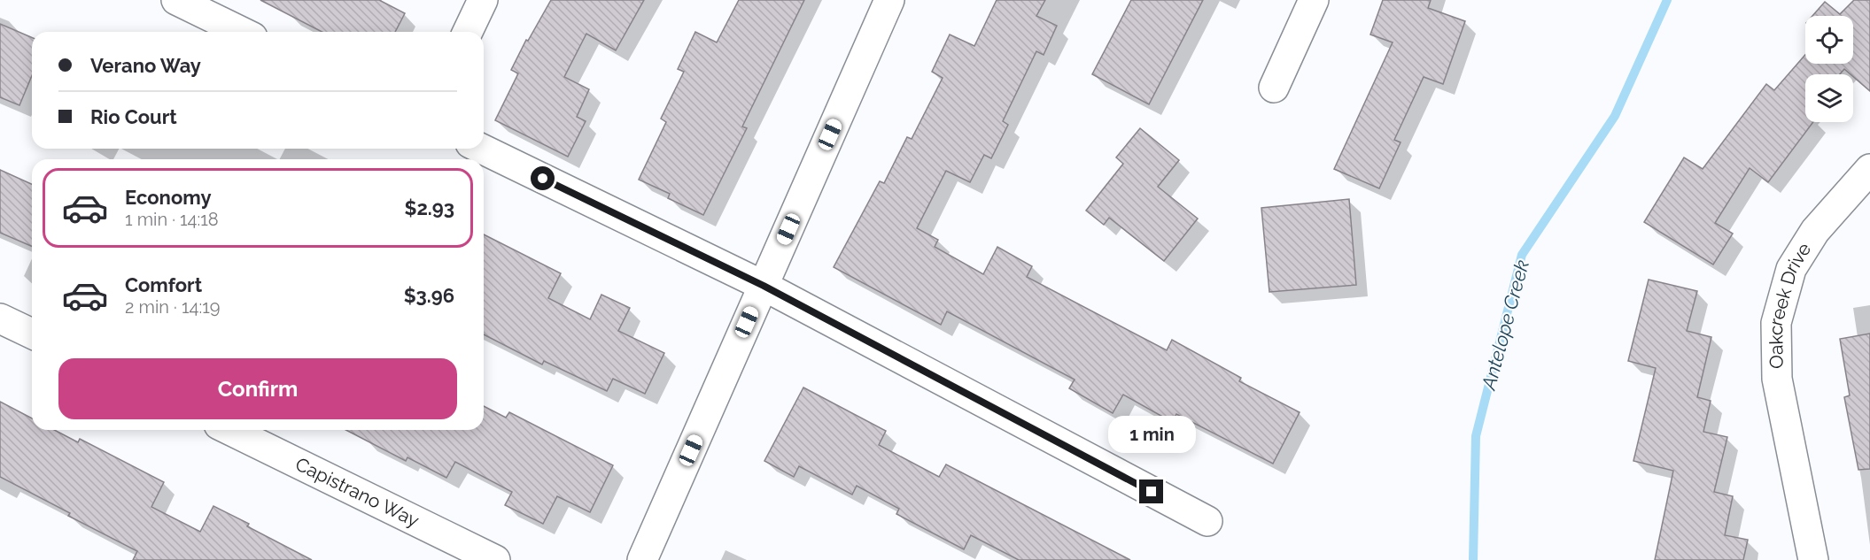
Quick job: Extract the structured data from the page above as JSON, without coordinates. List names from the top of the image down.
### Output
{
  "streets": {
    "street": ["Oakcreek Drive", "Capistrano Way"]
  },
  "water": ["Antelope Creek"],
  "page": {
    "banner": ["Verano Way", "Rio Court"],
    "list": [
      {
        "name": "Economy",
        "note": "1 min · 14:18",
        "value": "$2.93"
      },
      {
        "name": "Comfort",
        "note": "2 min · 14:19",
        "value": "$3.96"
      }
    ],
    "buttons": "Confirm",
    "bubble": "1 min"
  }
}
